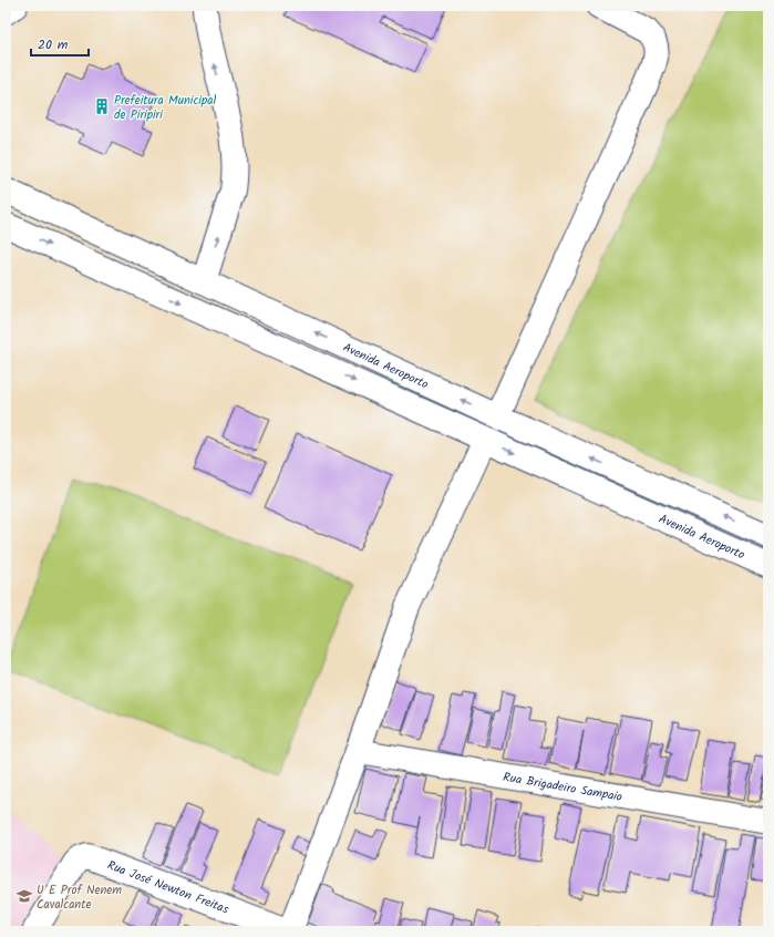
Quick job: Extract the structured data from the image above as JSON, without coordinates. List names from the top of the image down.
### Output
{
  "streets": {
    "street": ["Avenida Aeroporto", "Rua Brigadeiro Sampaio", "Rua José Newton Freitas"]
  },
  "places": {
    "building": ["Prefeitura Municipal de Piripiri"],
    "school or university": ["U E Prof Nenem Cavalcante"]
  },
  "scale_bar": "20 m"
}
